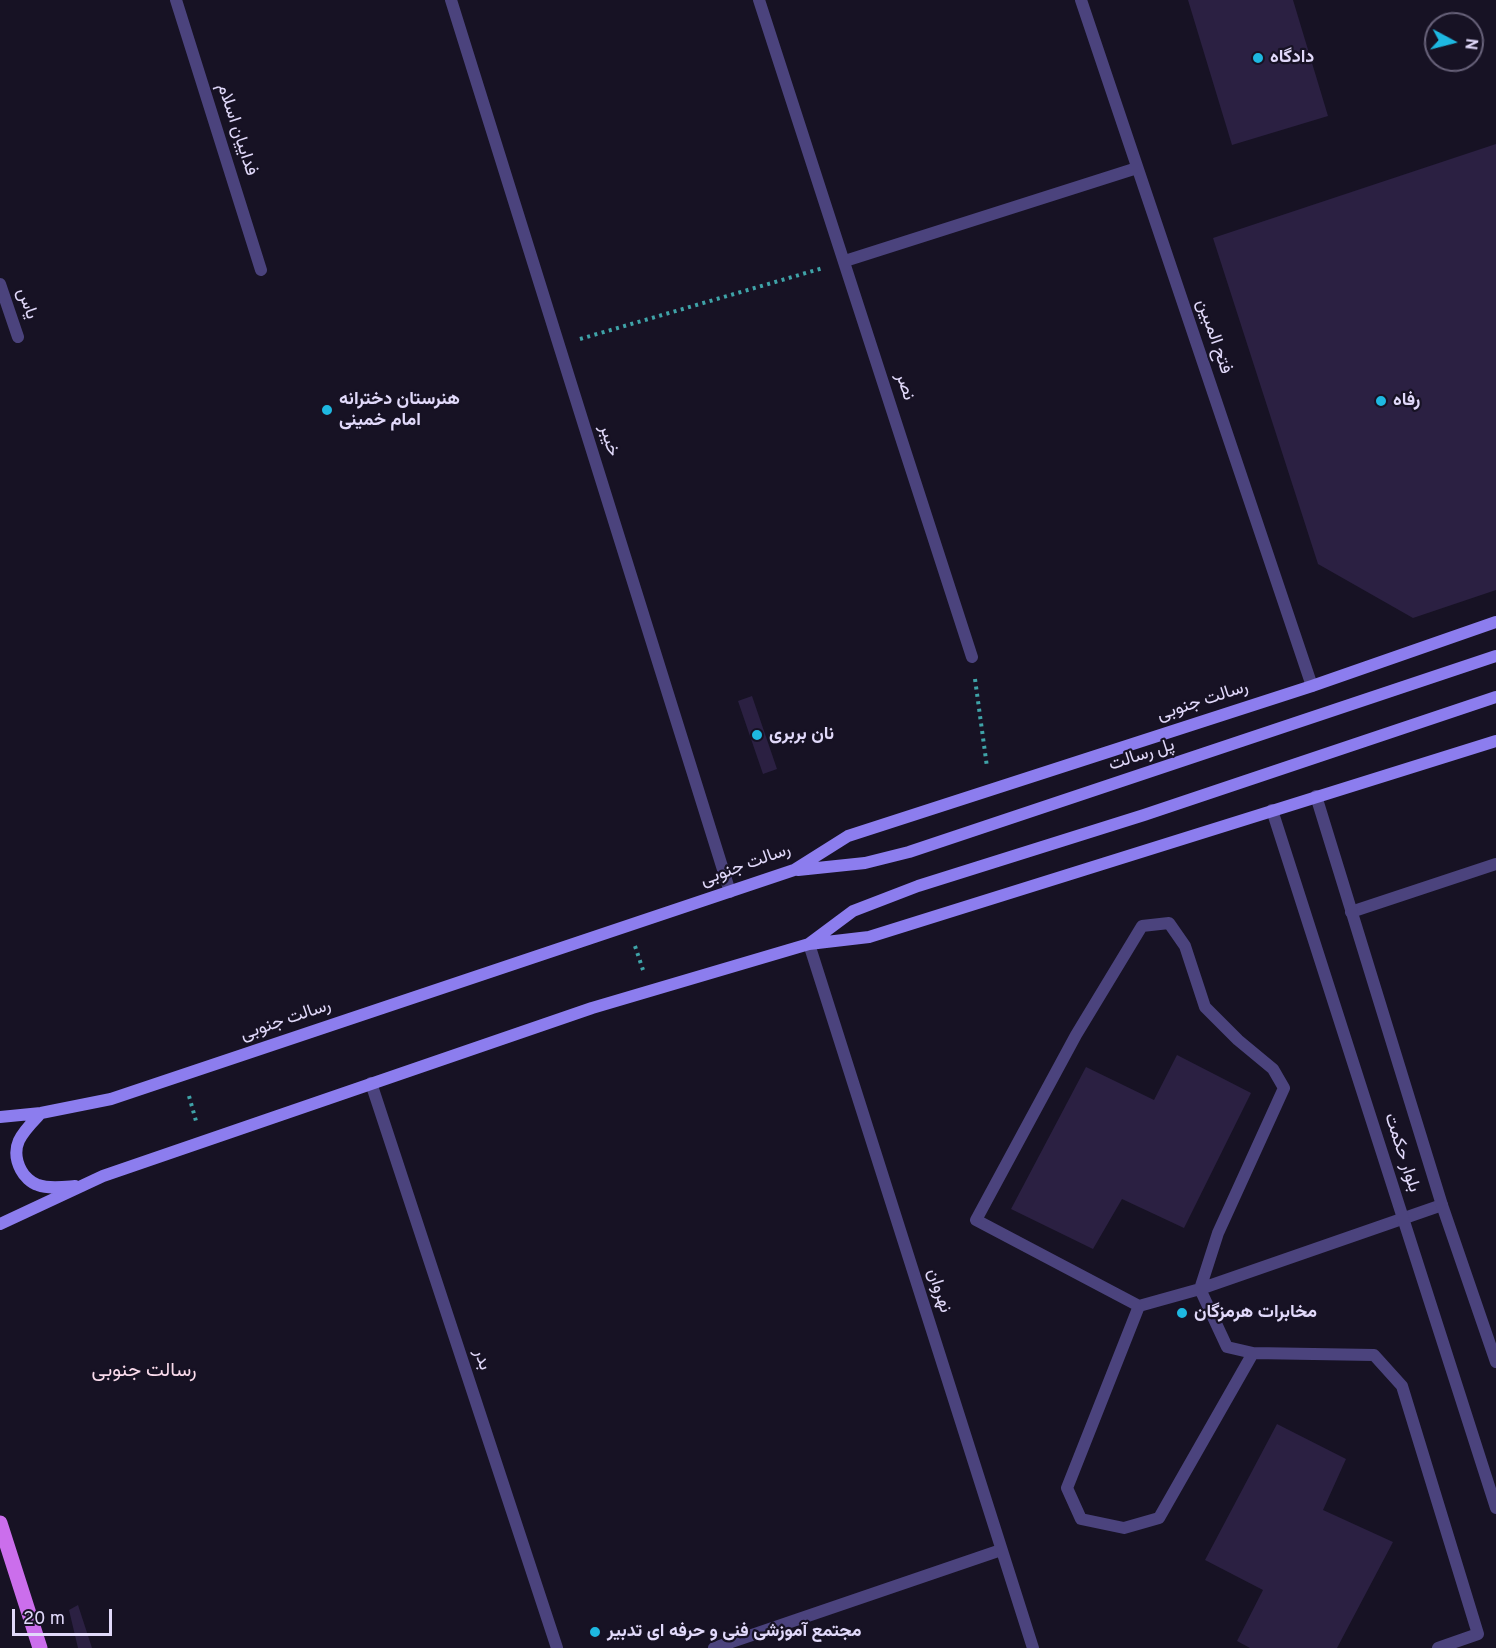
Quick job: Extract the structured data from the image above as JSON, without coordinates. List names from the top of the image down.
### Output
{
  "streets": {
    "main road": ["رسالت جنوبی", "پل رسالت"],
    "street": [
      "فداییان اسلام",
      "یاس",
      "فتح المبین",
      "نصر",
      "خیبر",
      "بلوار حکمت",
      "نهروان",
      "بدر"
    ]
  },
  "crossings": [
    ["فتح المبین", "رسالت جنوبی"],
    ["خیبر", "رسالت جنوبی"],
    ["رسالت جنوبی", "پل رسالت"]
  ],
  "districts": ["رسالت جنوبی"],
  "places": [
    "دادگاه",
    "رفاه",
    "هنرستان دخترانه امام خمینی",
    "نان بربری",
    "مخابرات هرمزگان",
    "مجتمع آموزشی فنی و حرفه ای تدبیر"
  ],
  "scale_bar": "20 m",
  "north": "right"
}
